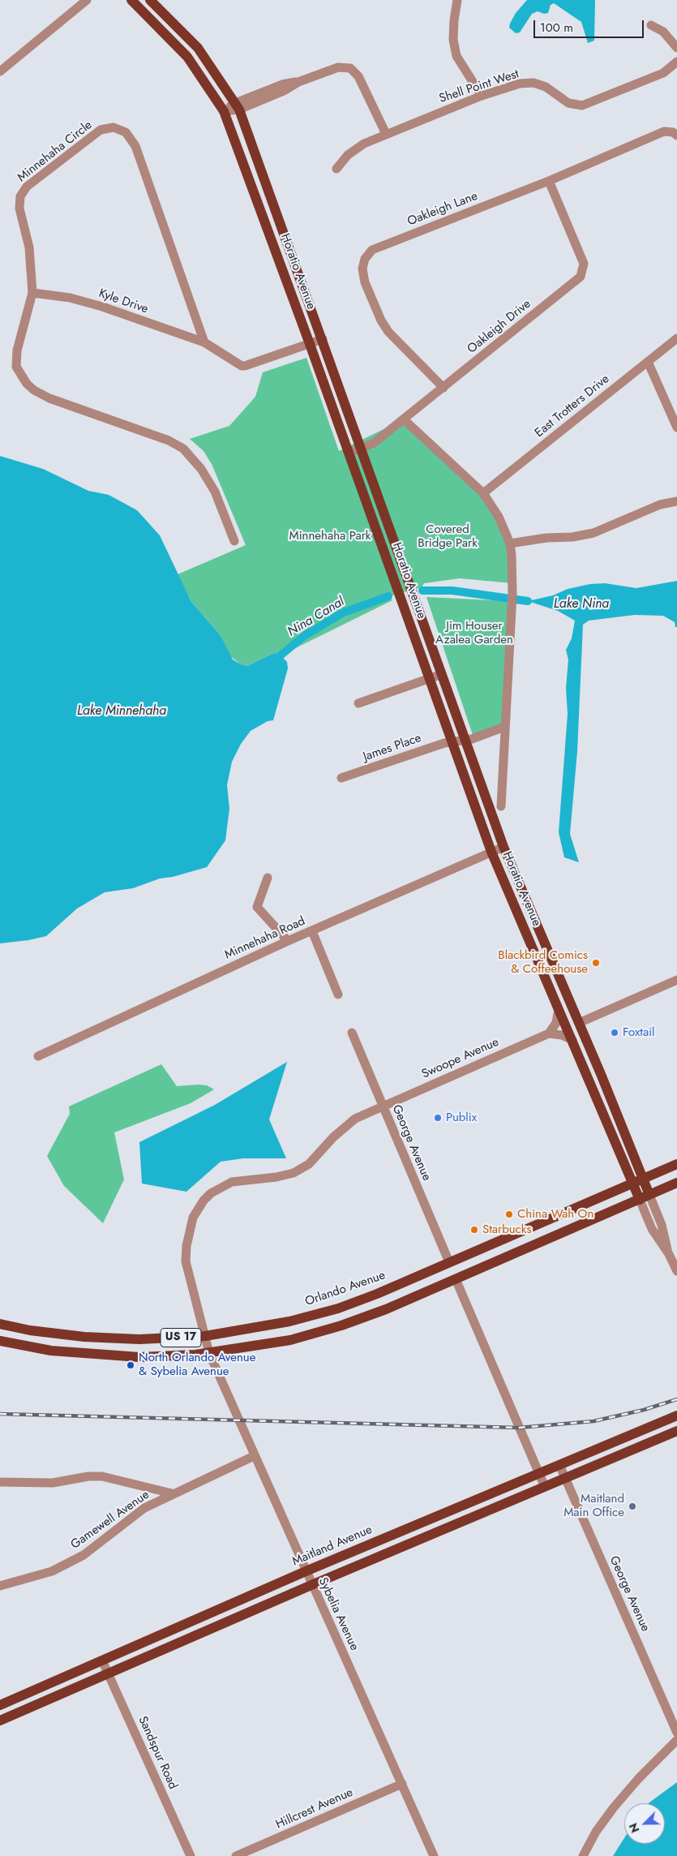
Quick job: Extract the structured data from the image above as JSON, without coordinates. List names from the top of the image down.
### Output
{
  "streets": {
    "main road": [
      "Horatio Avenue",
      "Orlando Avenue",
      "US 17",
      "Maitland Avenue"
    ],
    "street": [
      "Shell Point West",
      "Minnehaha Circle",
      "Oakleigh Lane",
      "Kyle Drive",
      "Oakleigh Drive",
      "East Trotters Drive",
      "James Place",
      "Minnehaha Road",
      "Swoope Avenue",
      "George Avenue",
      "Gamewell Avenue",
      "Sybelia Avenue",
      "Sandspur Road",
      "Hillcrest Avenue"
    ]
  },
  "crossings": [
    ["Minnehaha Circle", "Kyle Drive"],
    ["Oakleigh Lane", "Oakleigh Drive"],
    ["Horatio Avenue", "Oakleigh Drive"],
    ["Horatio Avenue", "James Place"],
    ["Horatio Avenue", "Minnehaha Road"],
    ["Horatio Avenue", "Orlando Avenue"],
    ["Horatio Avenue", "US 17"],
    ["Swoope Avenue", "George Avenue"],
    ["Swoope Avenue", "Orlando Avenue"],
    ["Swoope Avenue", "Sybelia Avenue"],
    ["George Avenue", "Orlando Avenue"],
    ["George Avenue", "Maitland Avenue"],
    ["Orlando Avenue", "Sybelia Avenue"],
    ["US 17", "Sybelia Avenue"],
    ["Gamewell Avenue", "Sybelia Avenue"],
    ["Maitland Avenue", "Sybelia Avenue"],
    ["Maitland Avenue", "Sandspur Road"],
    ["Sybelia Avenue", "Hillcrest Avenue"]
  ],
  "water": ["Lake Nina", "Nina Canal", "Lake Minnehaha"],
  "parks": ["Covered Bridge Park", "Minnehaha Park", "Jim Houser Azalea Garden"],
  "places": [
    "Blackbird Comics & Coffeehouse",
    "Foxtail",
    "Publix",
    "China Wah On",
    "Starbucks",
    "North Orlando Avenue & Sybelia Avenue",
    "Maitland Main Office"
  ],
  "scale_bar": "100 m",
  "north": "bottom left"
}
